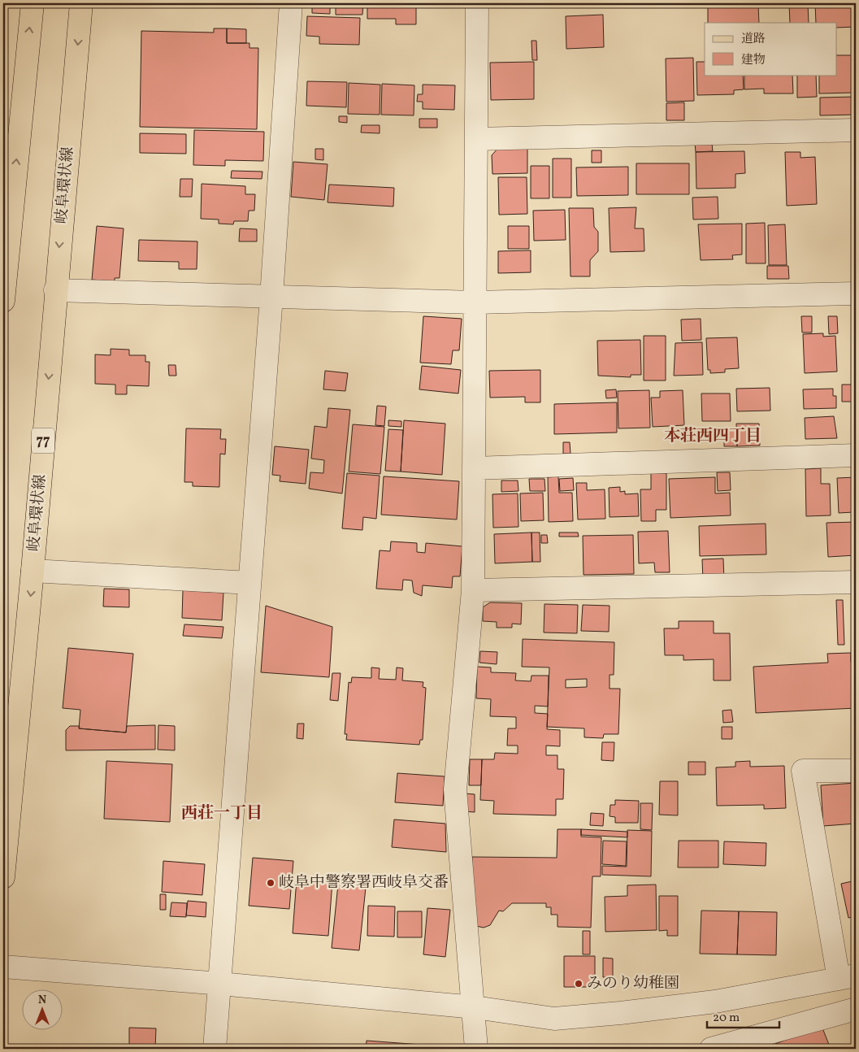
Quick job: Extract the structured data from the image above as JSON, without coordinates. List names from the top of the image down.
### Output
{
  "streets": {
    "main road": ["岐阜環状線", "77"]
  },
  "districts": ["本荘西四丁目", "西荘一丁目"],
  "places": ["岐阜中警察署西岐阜交番", "みのり幼稚園"],
  "legend": ["道路", "建物"],
  "scale_bar": "20 m",
  "north": "top"
}
